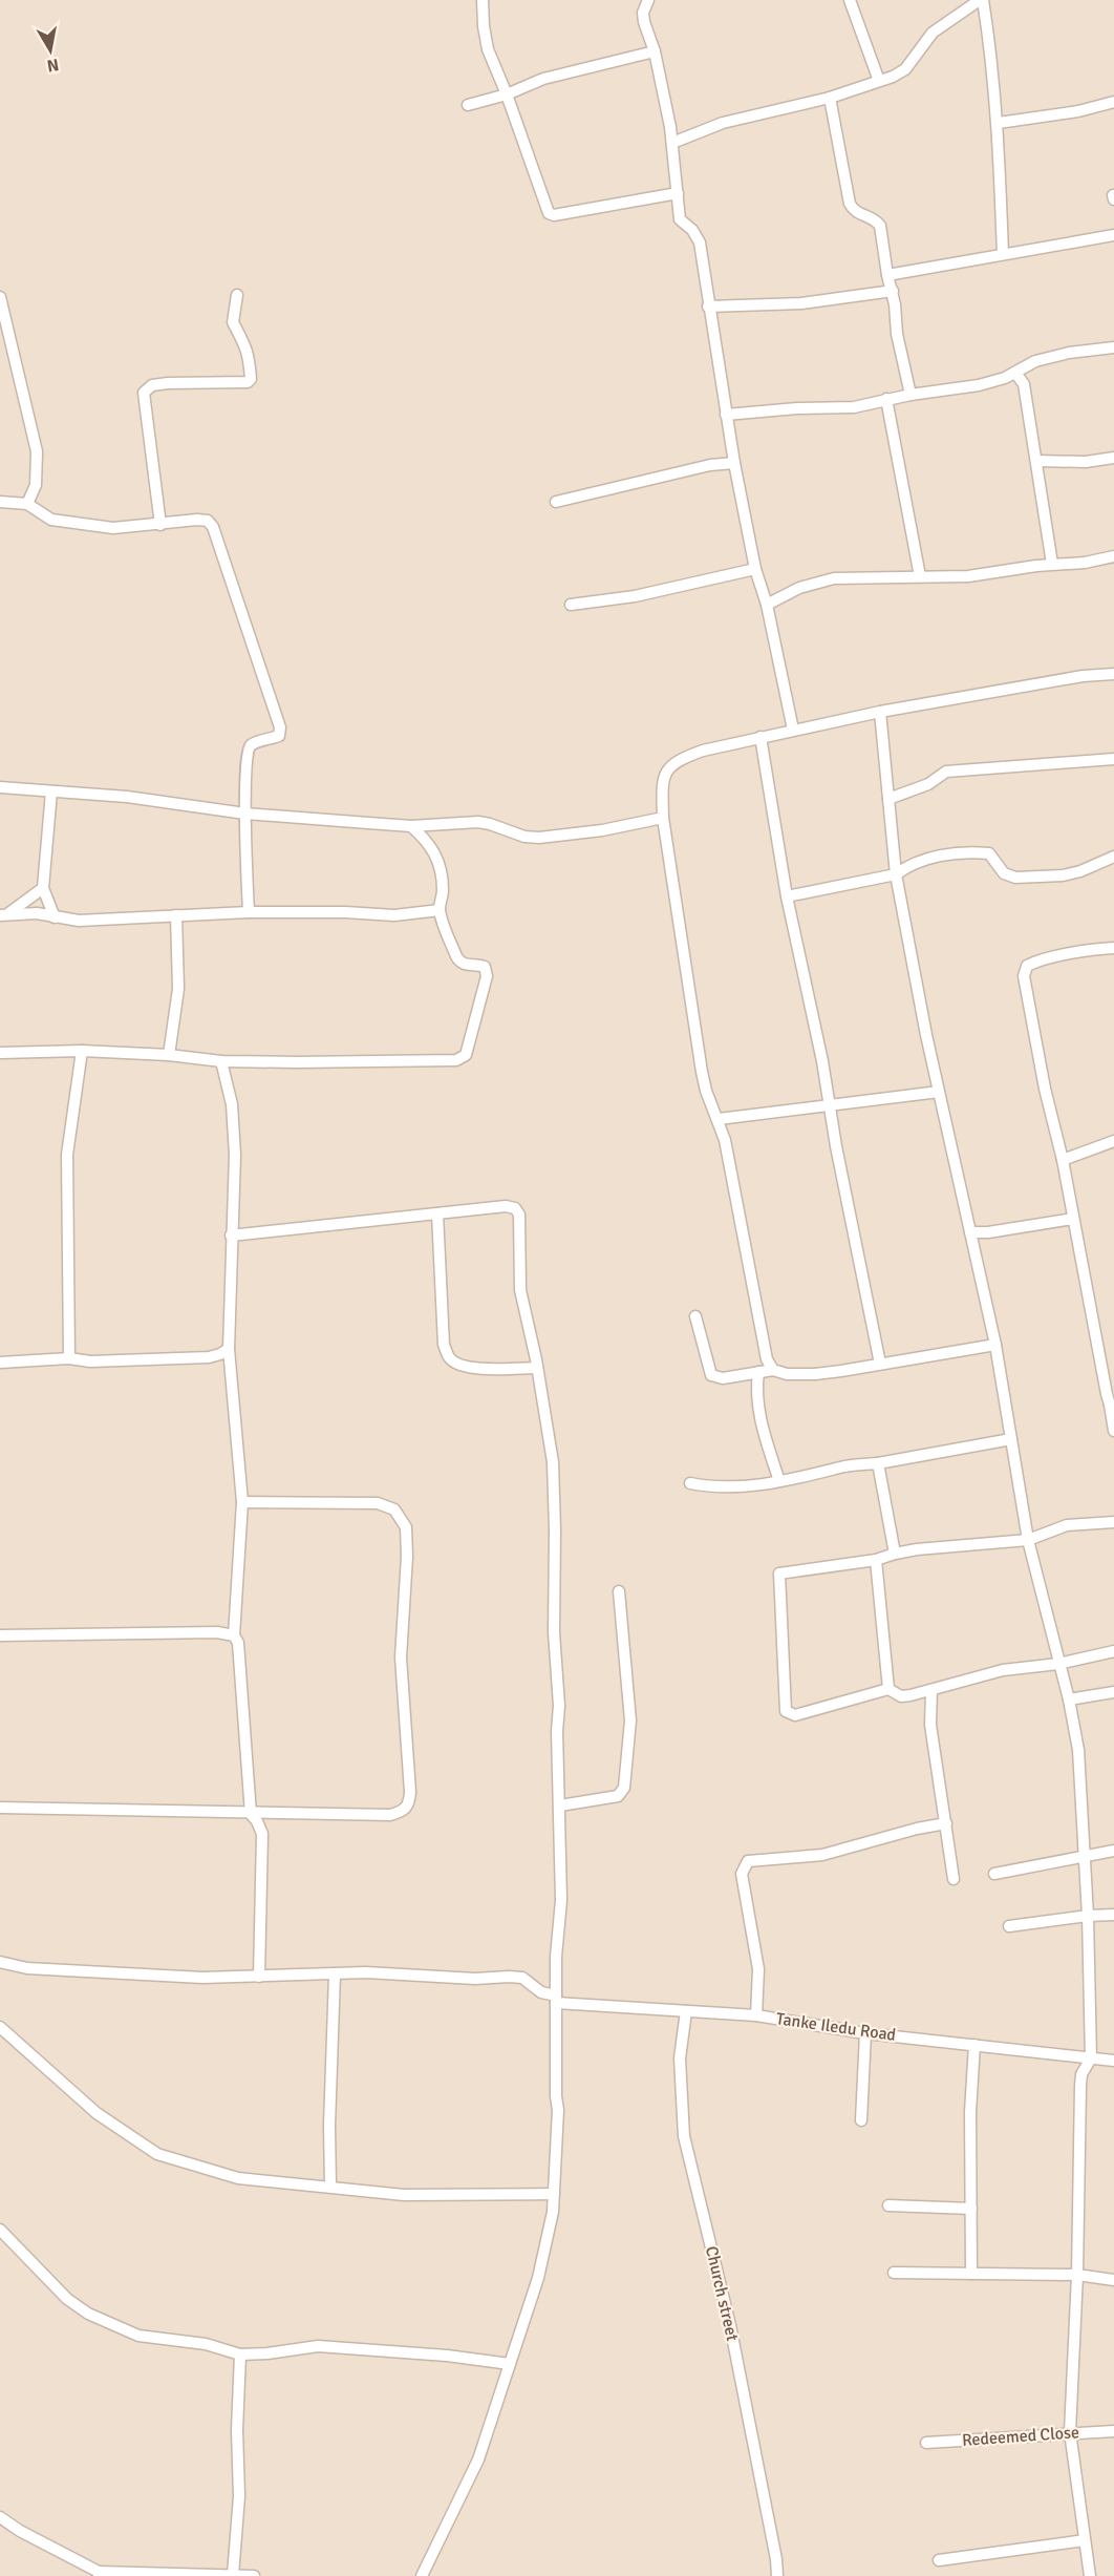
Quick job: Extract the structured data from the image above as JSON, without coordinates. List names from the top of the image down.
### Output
{
  "streets": {
    "street": ["Tanke Iledu Road", "Church street", "Redeemed Close"]
  },
  "crossings": [
    ["Tanke Iledu Road", "Church street"]
  ],
  "north": "bottom"
}
